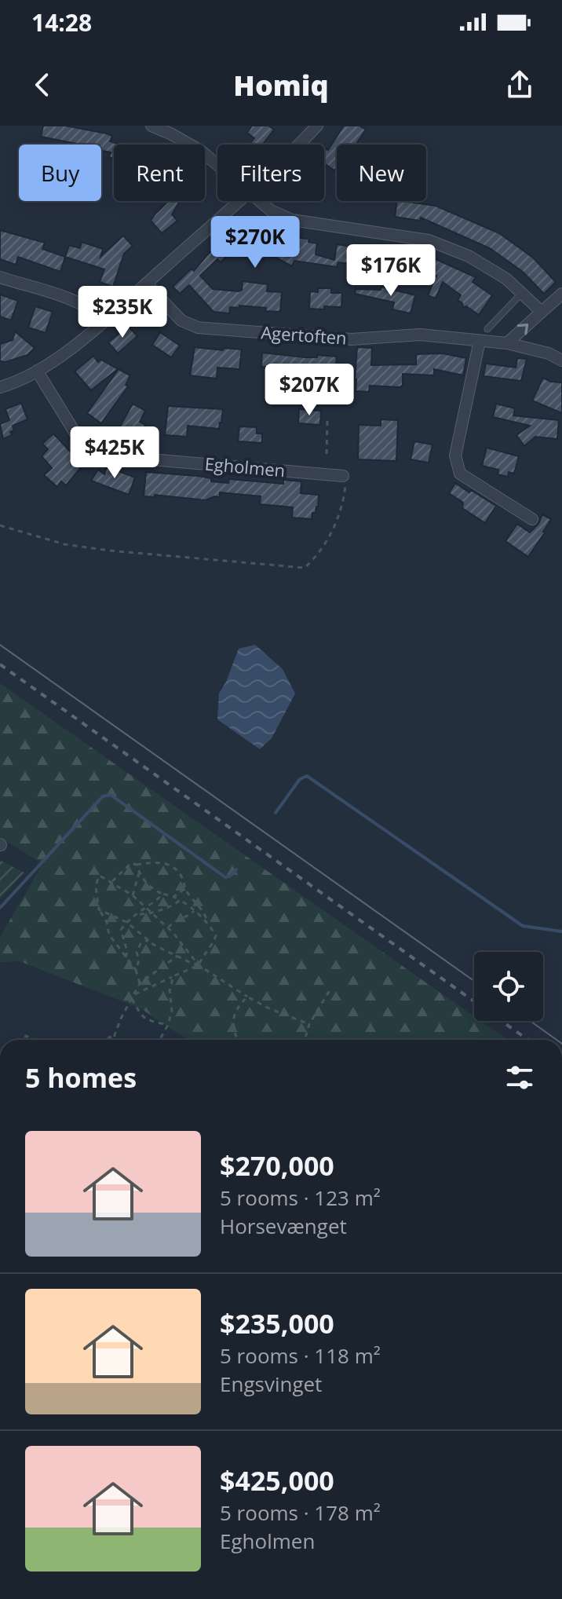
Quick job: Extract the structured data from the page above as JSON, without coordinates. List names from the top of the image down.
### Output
{
  "streets": {
    "street": ["Agertoften", "Egholmen"]
  },
  "page": {
    "status": "14:28",
    "header": "Homiq",
    "chip": [
      "Buy",
      "Rent",
      "Filters",
      "New"
    ],
    "price": [
      "$270K",
      "$176K",
      "$235K",
      "$207K",
      "$425K"
    ],
    "heading": "5 homes",
    "list": [
      {
        "name": "$270,000",
        "note": "5 rooms · 123 m² · Horsevænget"
      },
      {
        "name": "$235,000",
        "note": "5 rooms · 118 m² · Engsvinget"
      },
      {
        "name": "$425,000",
        "note": "5 rooms · 178 m² · Egholmen"
      }
    ]
  }
}
